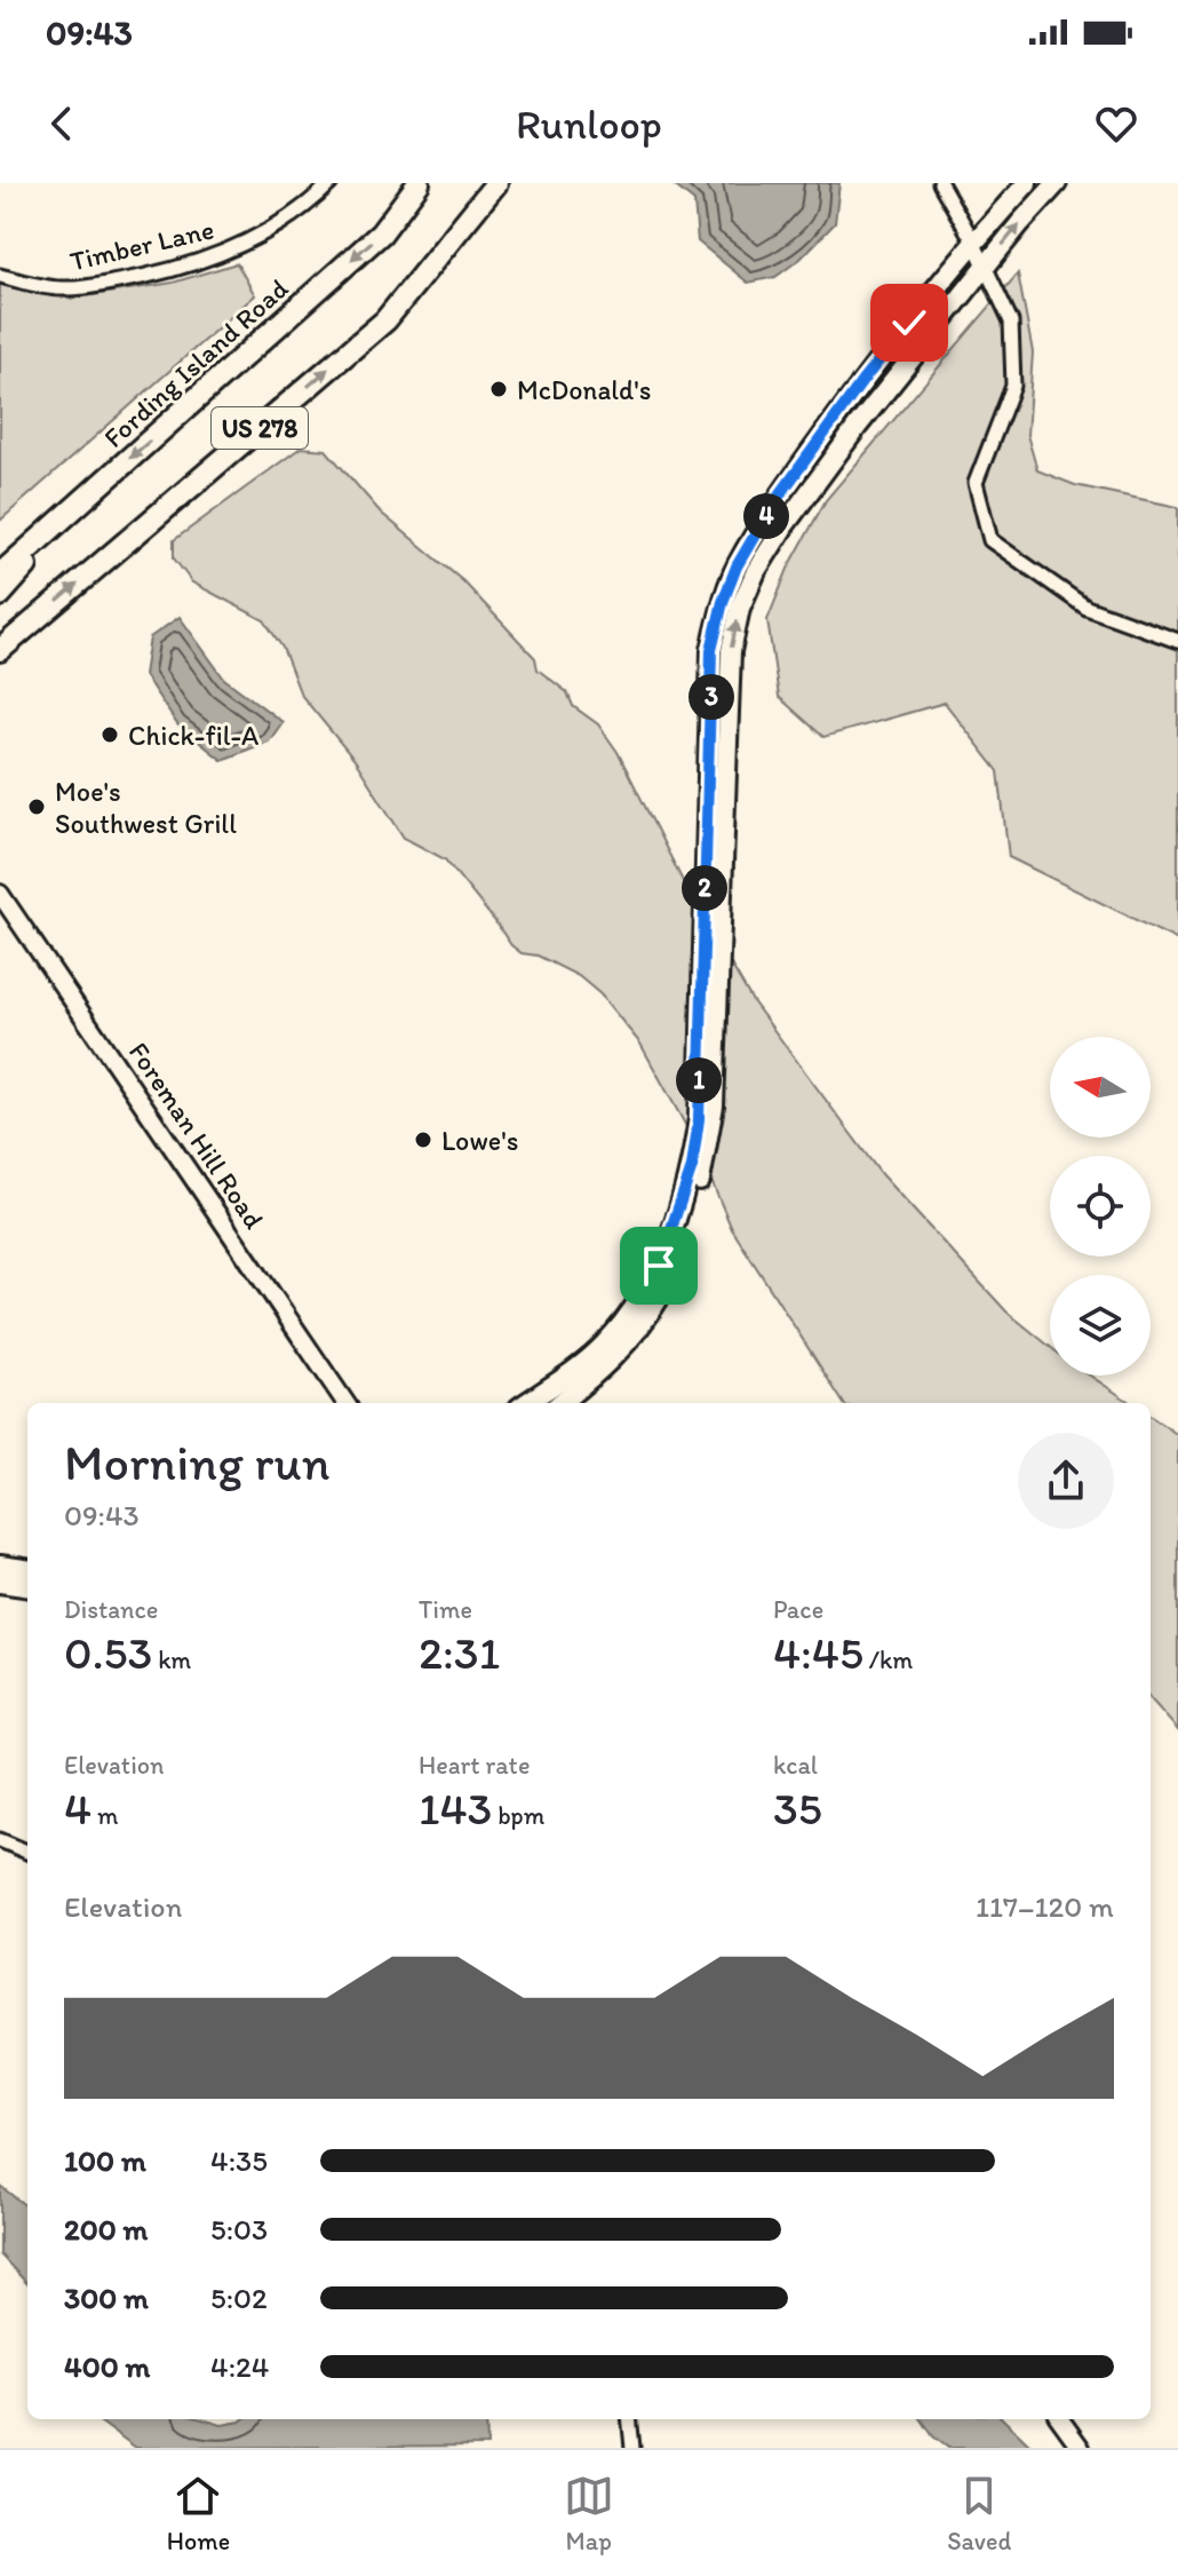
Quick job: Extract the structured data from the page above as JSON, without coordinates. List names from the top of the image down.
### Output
{
  "streets": {
    "highway": ["Fording Island Road", "US 278"],
    "street": ["Timber Lane", "Foreman Hill Road"]
  },
  "places": [
    "McDonald's",
    "Chick-fil-A",
    "Moe's Southwest Grill",
    "Lowe's"
  ],
  "north": "left",
  "page": {
    "status": "09:43",
    "header": "Runloop",
    "pins": [
      "4",
      "3",
      "2",
      "1"
    ],
    "heading": ["Morning run", "09:43"],
    "stats": [
      ["Distance", "0.53 km"],
      ["Time", "2:31"],
      ["Pace", "4:45 /km"],
      ["Elevation", "4 m"],
      ["Heart rate", "143 bpm"],
      ["kcal", "35"]
    ],
    "chart": ["Elevation", "117–120 m"],
    "list": [
      {
        "name": "100 m",
        "note": "4:35"
      },
      {
        "name": "200 m",
        "note": "5:03"
      },
      {
        "name": "300 m",
        "note": "5:02"
      },
      {
        "name": "400 m",
        "note": "4:24"
      }
    ],
    "tabs": ["Home", "Map", "Saved"]
  }
}
